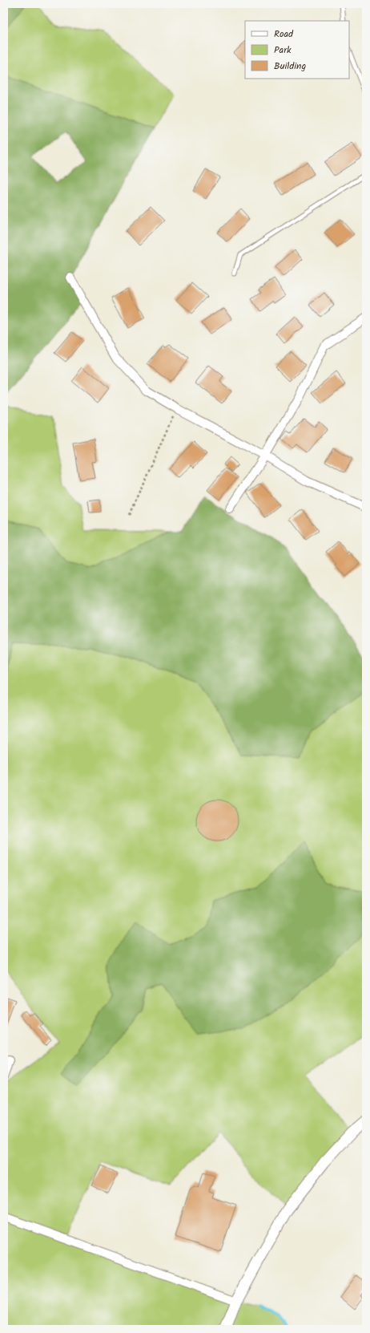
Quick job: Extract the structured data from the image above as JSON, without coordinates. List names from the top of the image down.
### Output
{
  "legend": ["Road", "Park", "Building"]
}
